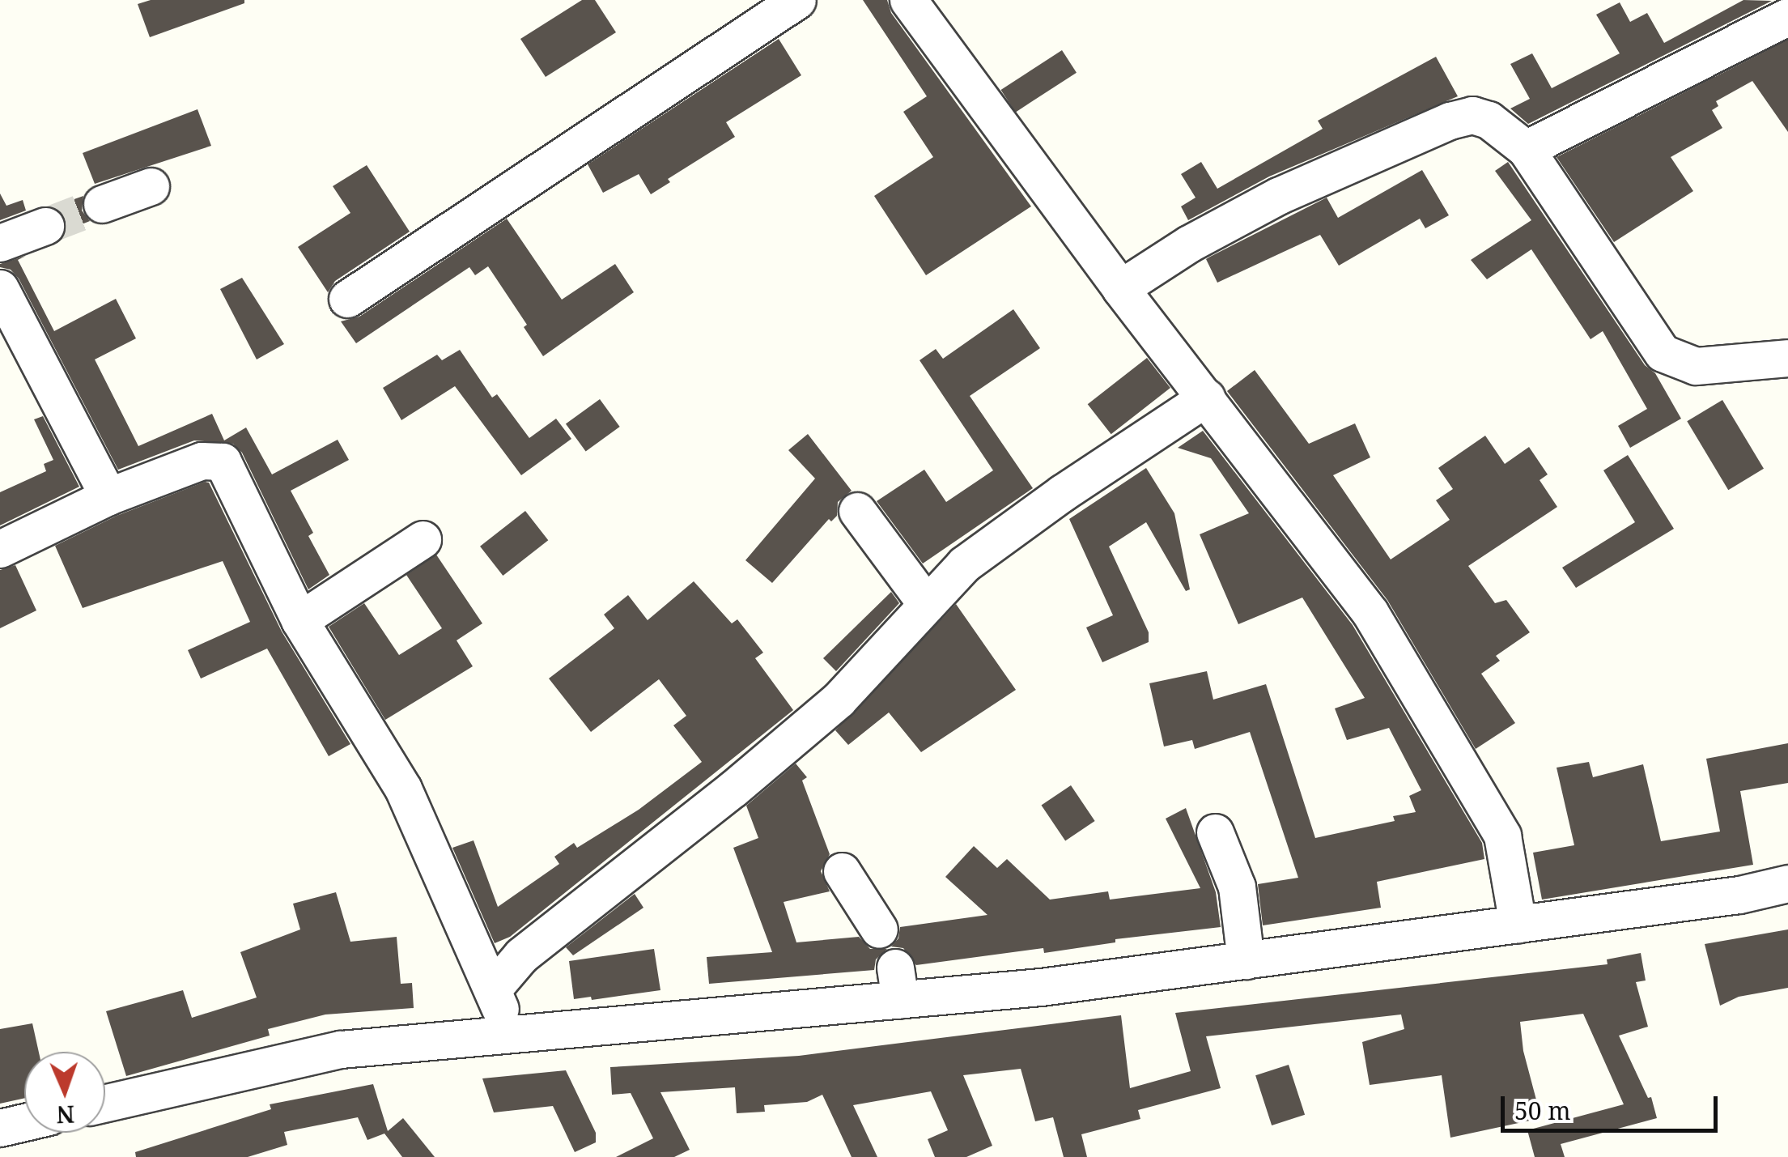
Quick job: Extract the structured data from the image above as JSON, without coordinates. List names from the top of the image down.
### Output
{
  "scale_bar": "50 m",
  "north": "bottom"
}
